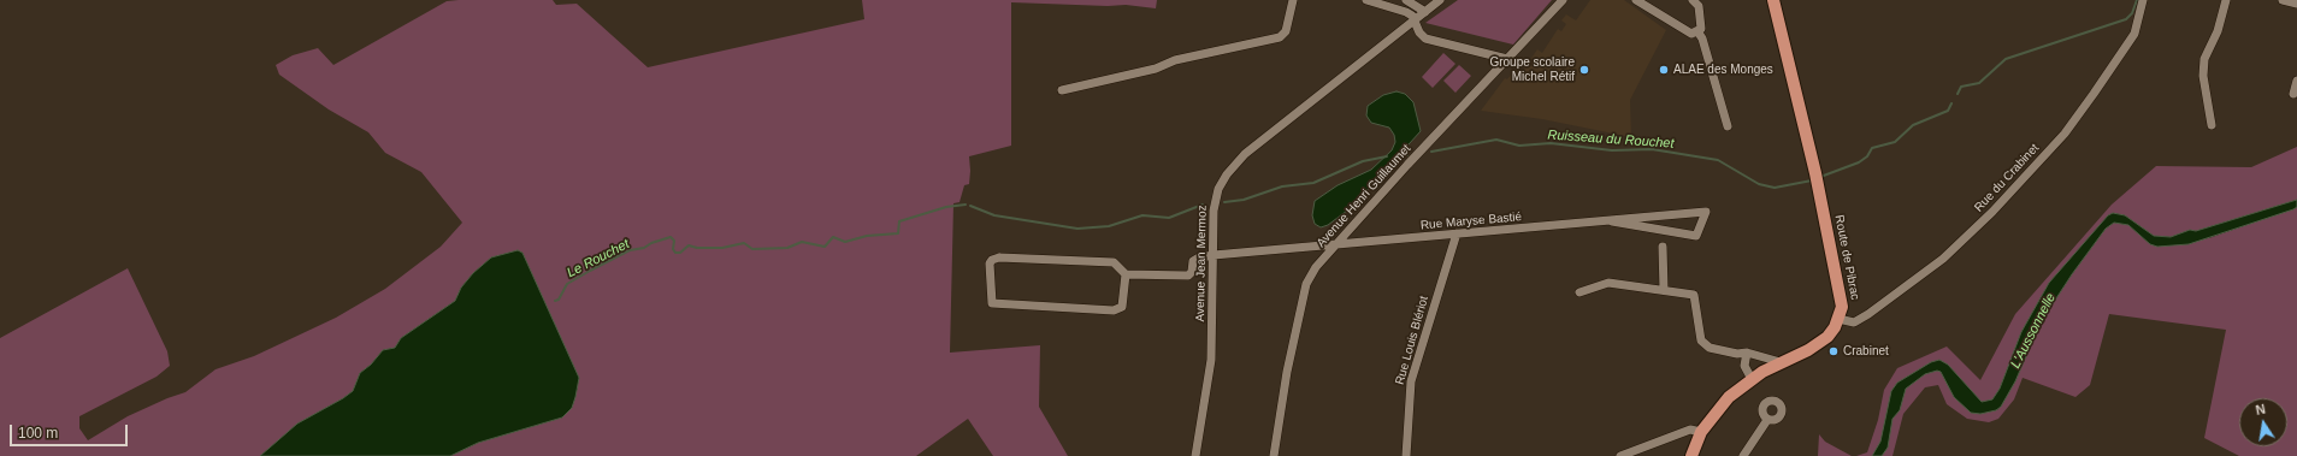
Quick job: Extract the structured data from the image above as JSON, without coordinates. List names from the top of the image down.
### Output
{
  "streets": {
    "main road": ["Route de Pibrac"],
    "street": [
      "Rue du Crabinet",
      "Avenue Henri Guillaumet",
      "Rue Maryse Bastié",
      "Avenue Jean Mermoz",
      "Rue Louis Blériot"
    ]
  },
  "crossings": [
    ["Rue du Crabinet", "Route de Pibrac"],
    ["Avenue Henri Guillaumet", "Rue Maryse Bastié"],
    ["Rue Maryse Bastié", "Avenue Jean Mermoz"],
    ["Rue Maryse Bastié", "Rue Louis Blériot"]
  ],
  "water": ["Ruisseau du Rouchet", "Le Rouchet", "L'Aussonnelle"],
  "places": ["Groupe scolaire Michel Rétif", "ALAE des Monges", "Crabinet"],
  "scale_bar": "100 m",
  "north": "top"
}
